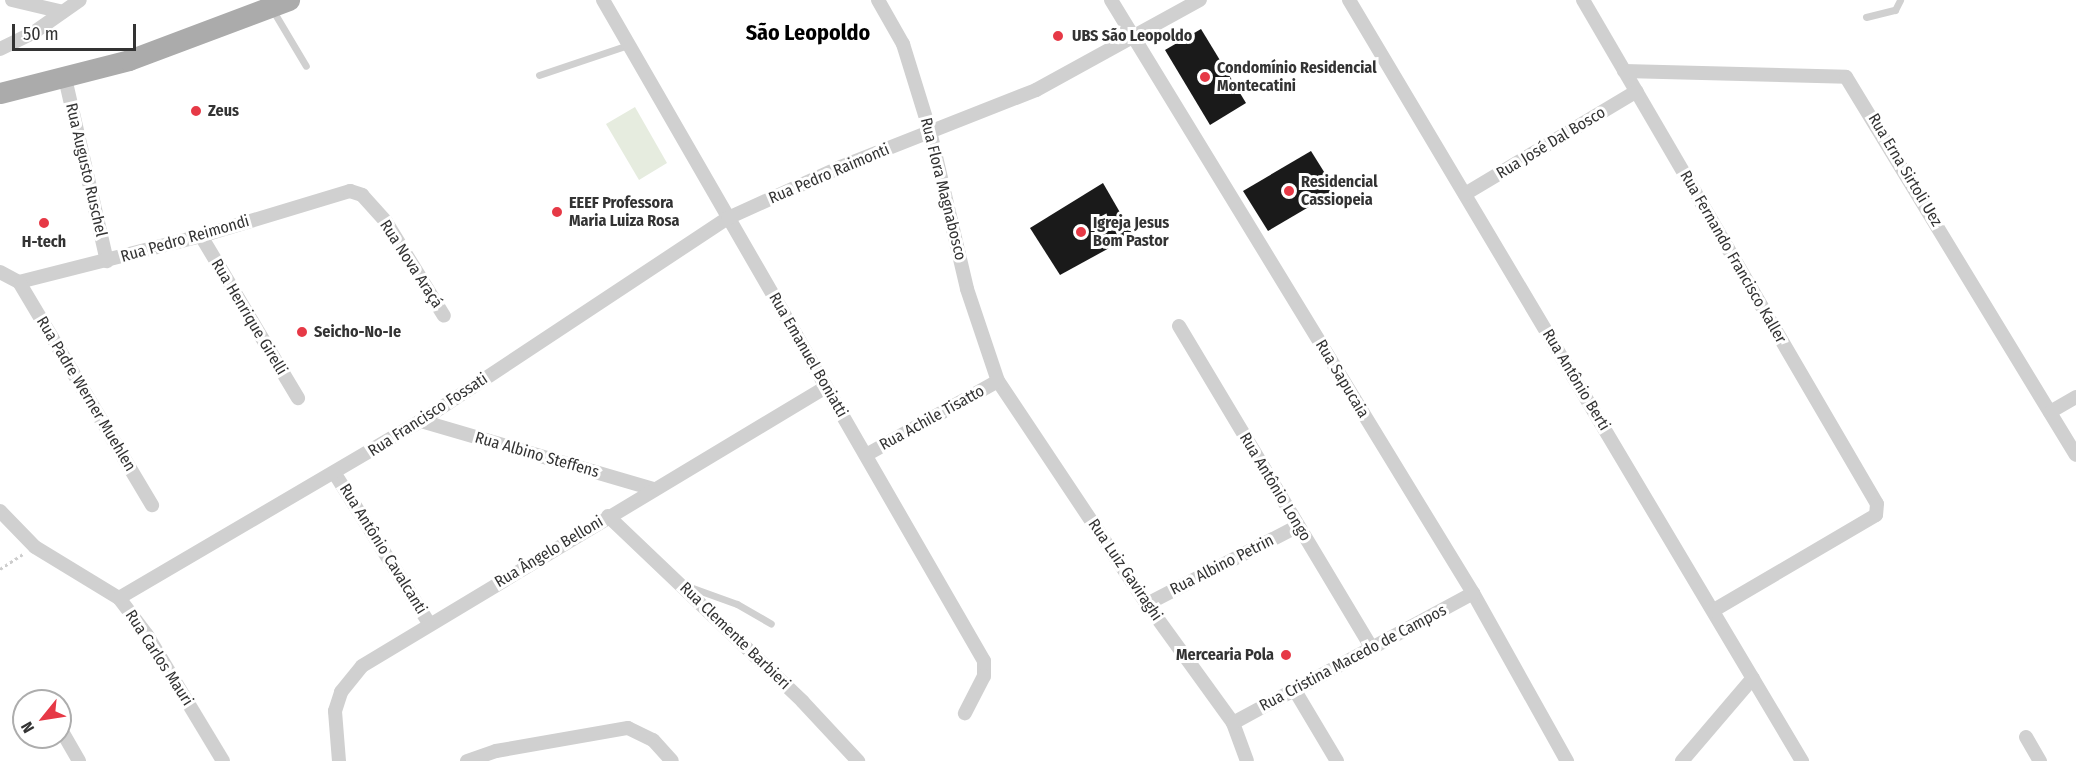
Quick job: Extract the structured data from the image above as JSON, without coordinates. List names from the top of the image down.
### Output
{
  "streets": {
    "street": [
      "Rua José Dal Bosco",
      "Rua Augusto Ruschel",
      "Rua Erna Sirtoli Uez",
      "Rua Pedro Raimonti",
      "Rua Flora Magnabosco",
      "Rua Pedro Reimondi",
      "Rua Fernando Francisco Kaller",
      "Rua Nova Araçá",
      "Rua Henrique Girelli",
      "Rua Emanuel Boniatti",
      "Rua Sapucaia",
      "Rua Antônio Berti",
      "Rua Padre Werner Muehlen",
      "Rua Francisco Fossati",
      "Rua Achile Tisatto",
      "Rua Albino Steffens",
      "Rua Antônio Longo",
      "Rua Antônio Cavalcanti",
      "Rua Ângelo Belloni",
      "Rua Albino Petrin",
      "Rua Luiz Gaviraghi",
      "Rua Clemente Barbieri",
      "Rua Carlos Mauri",
      "Rua Cristina Macedo de Campos"
    ]
  },
  "crossings": [
    ["Rua José Dal Bosco", "Rua Fernando Francisco Kaller"],
    ["Rua José Dal Bosco", "Rua Antônio Berti"],
    ["Rua Augusto Ruschel", "Rua Pedro Reimondi"],
    ["Rua Erna Sirtoli Uez", "Rua Fernando Francisco Kaller"],
    ["Rua Pedro Raimonti", "Rua Flora Magnabosco"],
    ["Rua Pedro Raimonti", "Rua Emanuel Boniatti"],
    ["Rua Pedro Raimonti", "Rua Sapucaia"],
    ["Rua Pedro Raimonti", "Rua Francisco Fossati"],
    ["Rua Flora Magnabosco", "Rua Achile Tisatto"],
    ["Rua Flora Magnabosco", "Rua Luiz Gaviraghi"],
    ["Rua Pedro Reimondi", "Rua Nova Araçá"],
    ["Rua Pedro Reimondi", "Rua Henrique Girelli"],
    ["Rua Pedro Reimondi", "Rua Padre Werner Muehlen"],
    ["Rua Fernando Francisco Kaller", "Rua Antônio Berti"],
    ["Rua Emanuel Boniatti", "Rua Francisco Fossati"],
    ["Rua Emanuel Boniatti", "Rua Achile Tisatto"],
    ["Rua Emanuel Boniatti", "Rua Ângelo Belloni"],
    ["Rua Sapucaia", "Rua Cristina Macedo de Campos"],
    ["Rua Francisco Fossati", "Rua Albino Steffens"],
    ["Rua Francisco Fossati", "Rua Antônio Cavalcanti"],
    ["Rua Francisco Fossati", "Rua Carlos Mauri"],
    ["Rua Achile Tisatto", "Rua Luiz Gaviraghi"],
    ["Rua Albino Steffens", "Rua Ângelo Belloni"],
    ["Rua Antônio Longo", "Rua Albino Petrin"],
    ["Rua Antônio Longo", "Rua Cristina Macedo de Campos"],
    ["Rua Antônio Cavalcanti", "Rua Ângelo Belloni"],
    ["Rua Ângelo Belloni", "Rua Clemente Barbieri"],
    ["Rua Albino Petrin", "Rua Luiz Gaviraghi"],
    ["Rua Luiz Gaviraghi", "Rua Cristina Macedo de Campos"]
  ],
  "districts": ["São Leopoldo"],
  "places": [
    "UBS São Leopoldo",
    "Condomínio Residencial Montecatini",
    "Zeus",
    "Residencial Cassiopeia",
    "EEEF Professora Maria Luiza Rosa",
    "H-tech",
    "Igreja Jesus Bom Pastor",
    "Seicho-No-Ie",
    "Mercearia Pola"
  ],
  "scale_bar": "50 m",
  "north": "bottom left"
}
